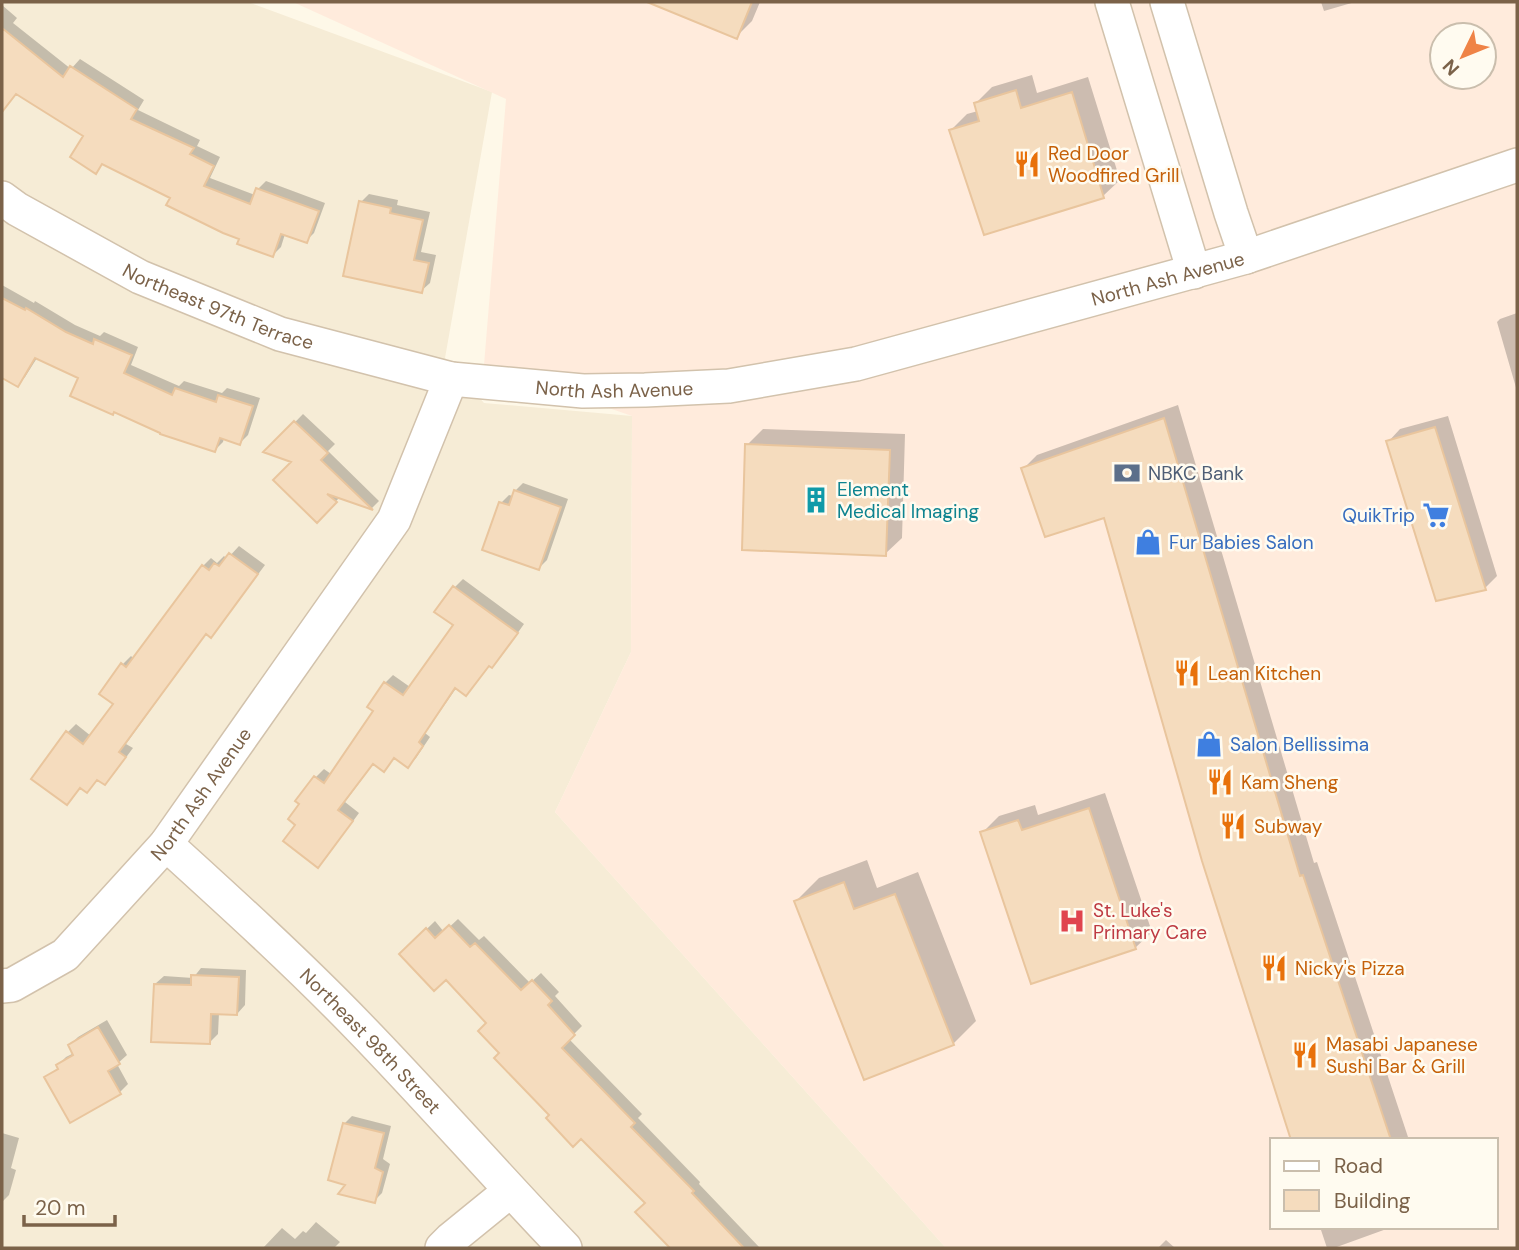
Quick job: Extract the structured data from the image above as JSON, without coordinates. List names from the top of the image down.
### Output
{
  "streets": {
    "street": ["North Ash Avenue", "Northeast 97th Terrace", "Northeast 98th Street"]
  },
  "crossings": [
    ["North Ash Avenue", "Northeast 97th Terrace"],
    ["North Ash Avenue", "Northeast 98th Street"]
  ],
  "places": {
    "restaurant": [
      "Red Door Woodfired Grill",
      "Lean Kitchen",
      "Kam Sheng",
      "Subway",
      "Nicky's Pizza",
      "Masabi Japanese Sushi Bar & Grill"
    ],
    "bank": ["NBKC Bank"],
    "building": ["Element Medical Imaging"],
    "supermarket": ["QuikTrip"],
    "shop": ["Fur Babies Salon", "Salon Bellissima"],
    "hospital": ["St. Luke's Primary Care"]
  },
  "legend": ["Road", "Building"],
  "scale_bar": "20 m",
  "north": "bottom left"
}
